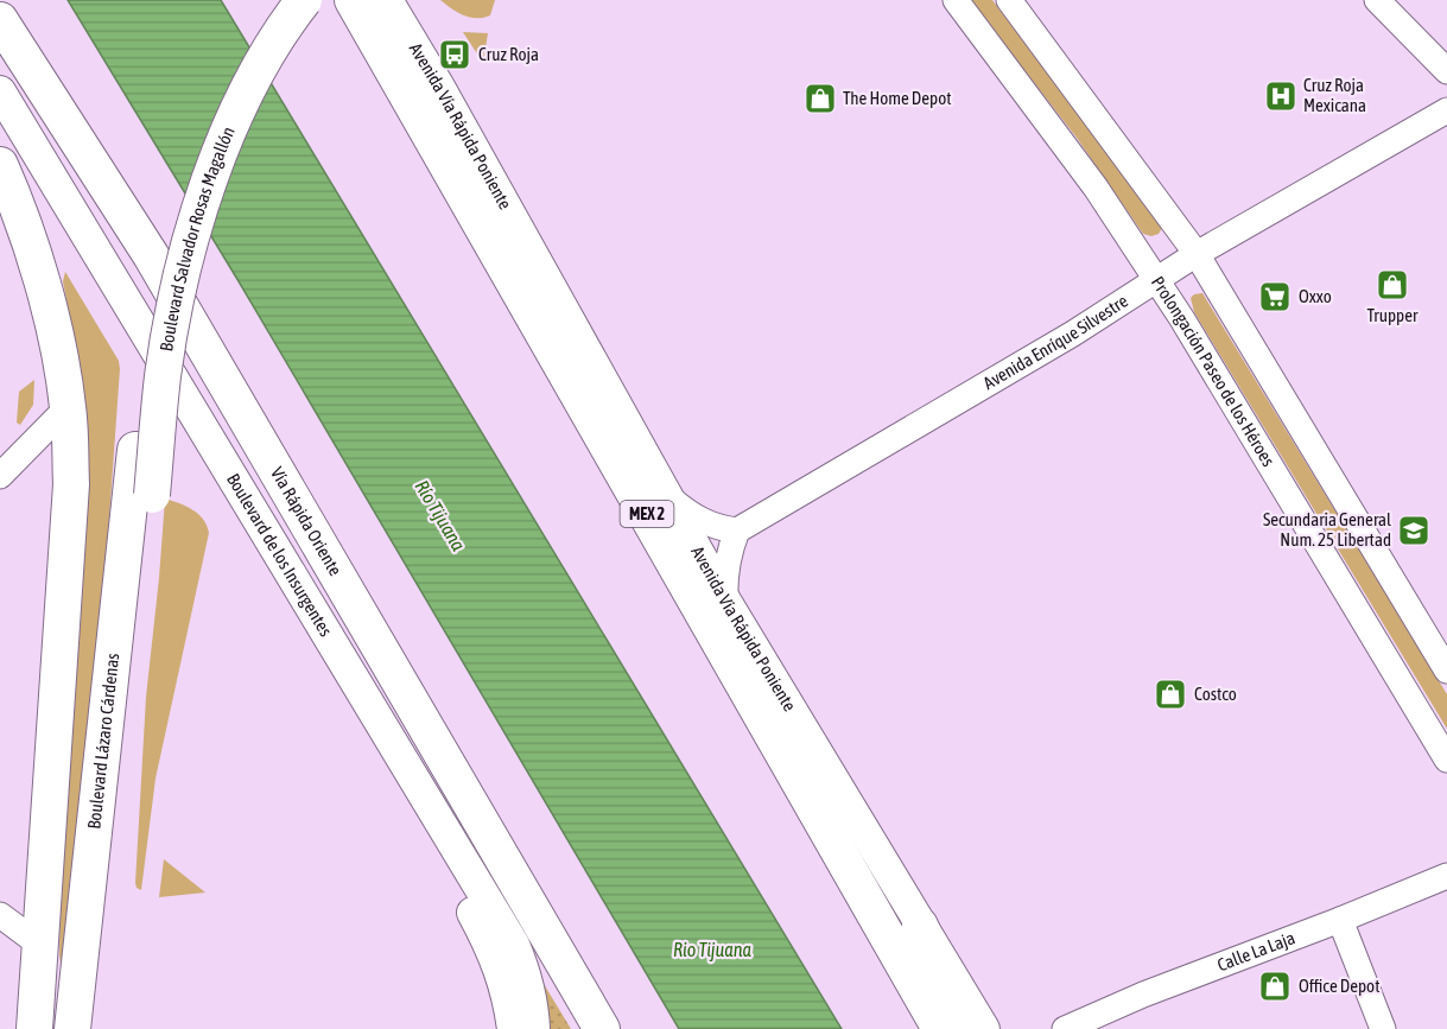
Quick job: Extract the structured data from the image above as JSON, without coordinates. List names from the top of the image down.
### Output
{
  "streets": {
    "highway": [
      "Avenida Vía Rápida Poniente",
      "Boulevard Salvador Rosas Magallón",
      "MEX 2",
      "Vía Rápida Oriente",
      "Boulevard Lázaro Cárdenas"
    ],
    "main road": ["Boulevard de los Insurgentes"],
    "street": ["Avenida Enríque Silvestre", "Prolongación Paseo de los Héroes", "Calle La Laja"]
  },
  "crossings": [
    ["Boulevard Salvador Rosas Magallón", "Boulevard Lázaro Cárdenas"],
    ["Avenida Enríque Silvestre", "Prolongación Paseo de los Héroes"]
  ],
  "water": ["Río Tijuana", "Rio Tijuana"],
  "places": {
    "bus stop": ["Cruz Roja"],
    "hospital": ["Cruz Roja Mexicana"],
    "shop": [
      "The Home Depot",
      "Trupper",
      "Costco",
      "Office Depot"
    ],
    "supermarket": ["Oxxo"],
    "school or university": ["Secundaria General Num. 25 Libertad"]
  }
}
